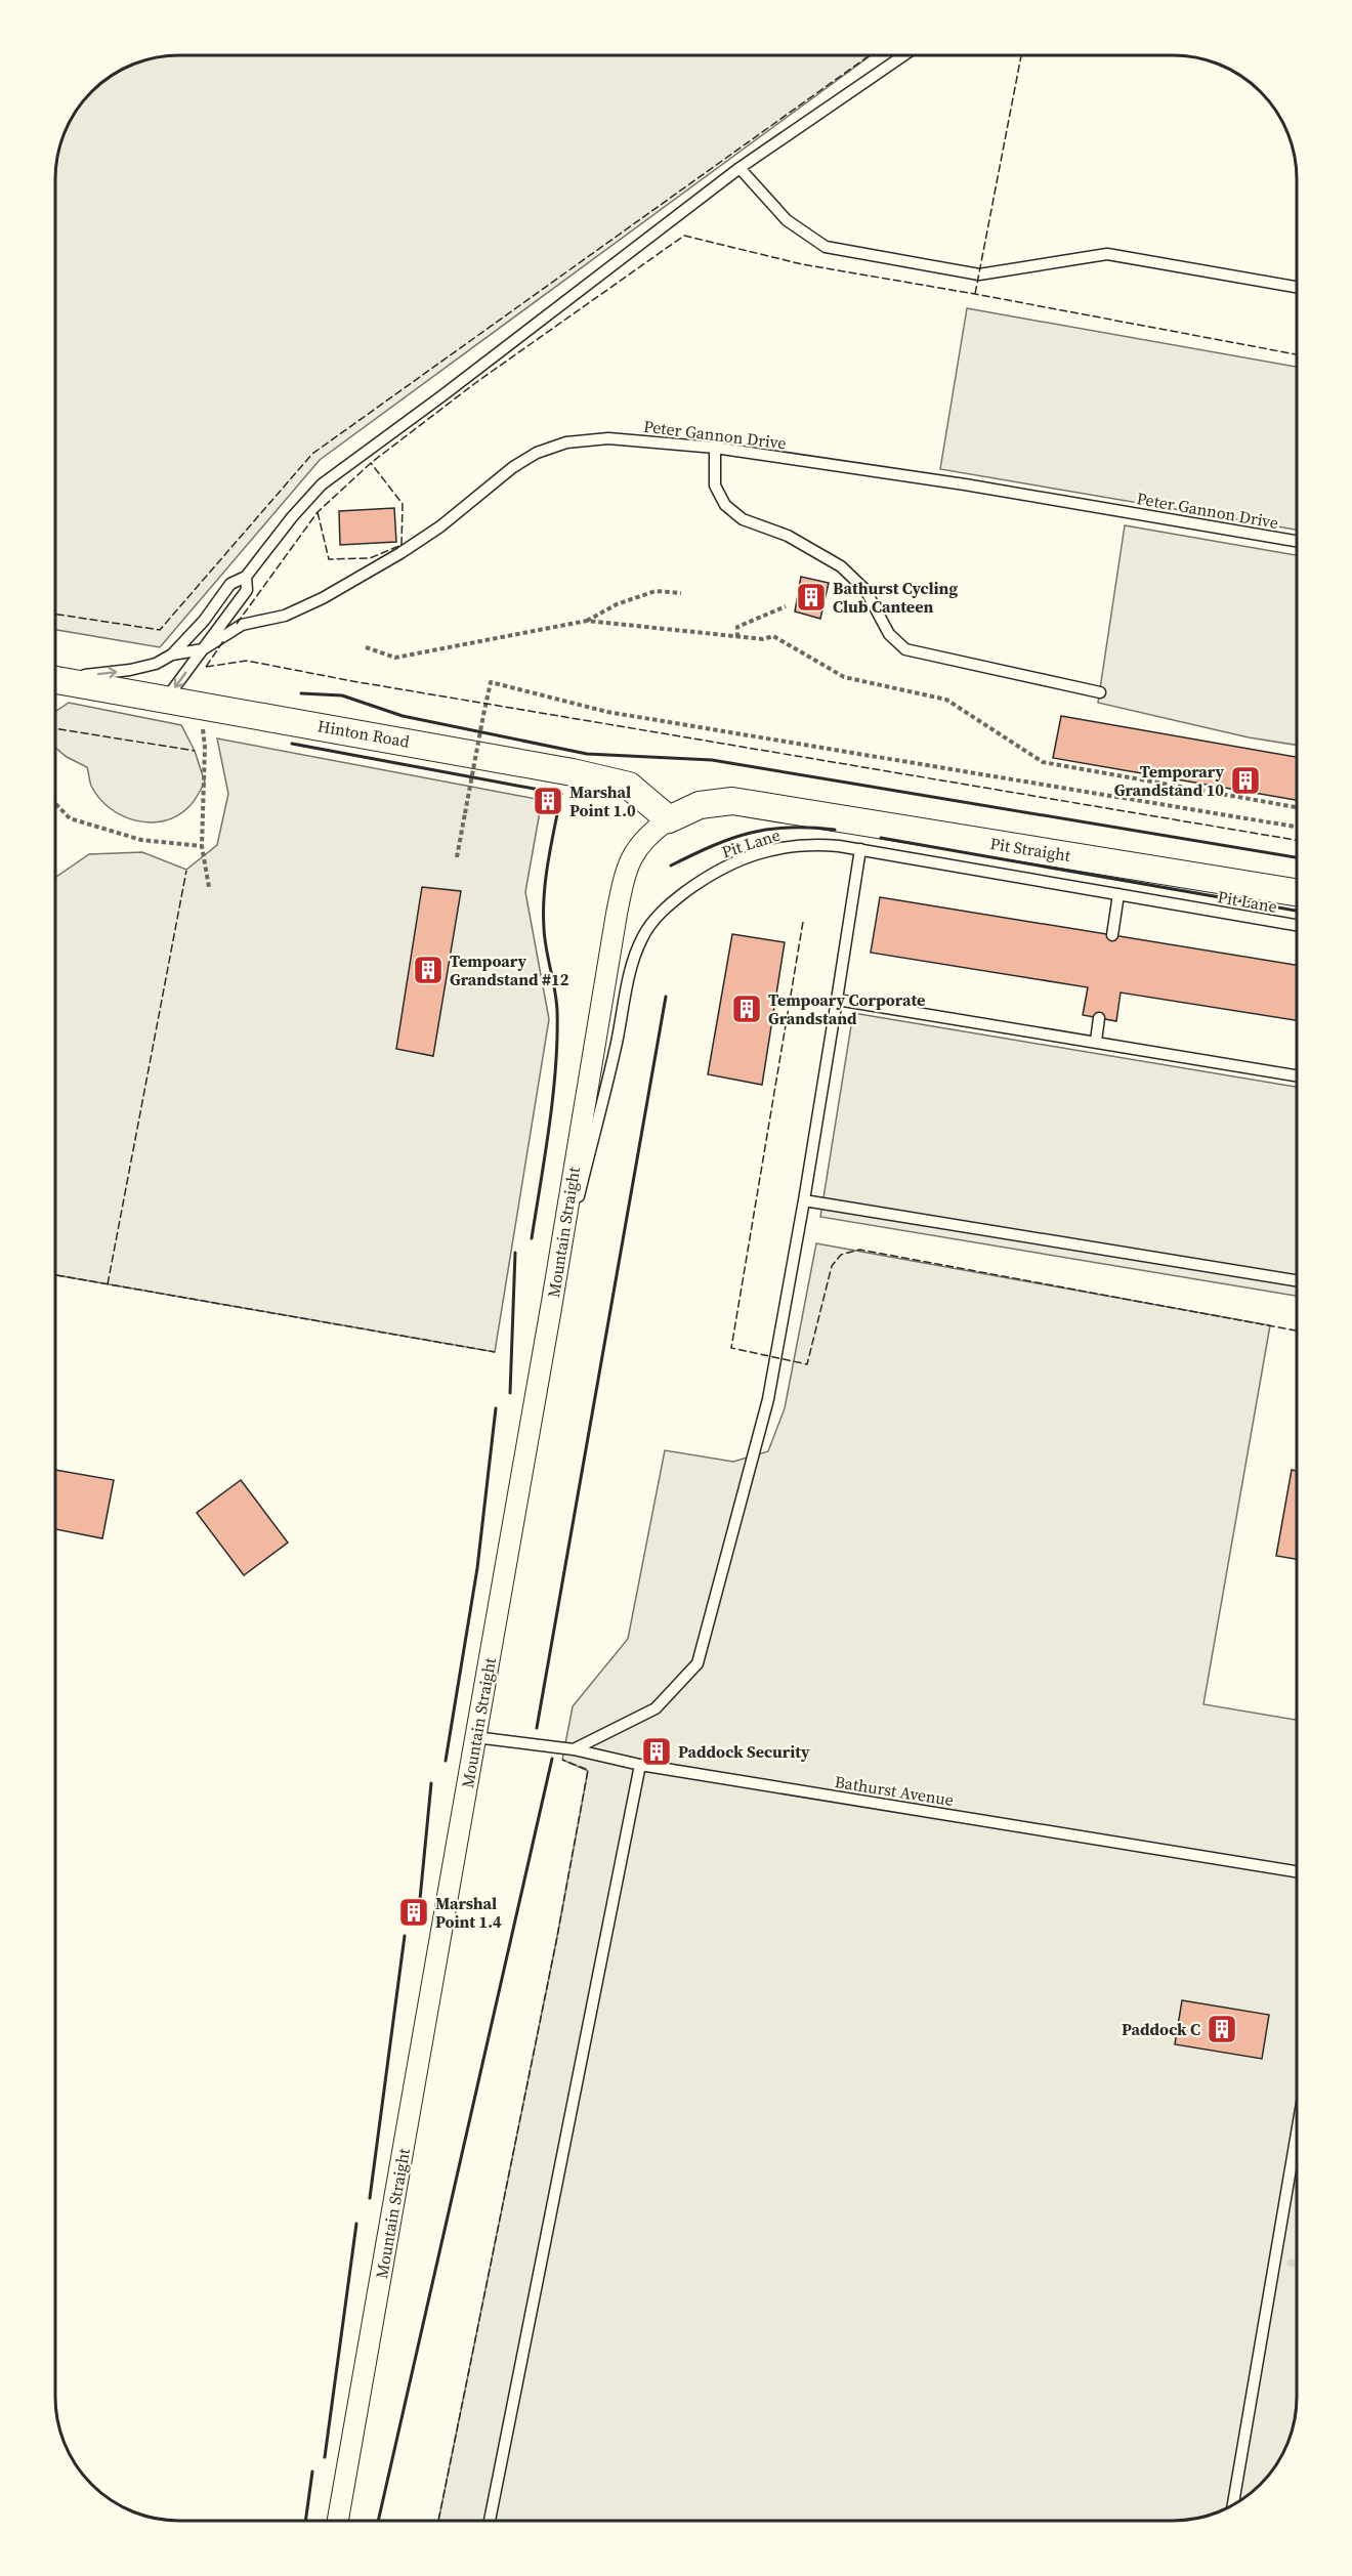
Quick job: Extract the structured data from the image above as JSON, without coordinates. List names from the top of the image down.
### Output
{
  "streets": {
    "street": ["Hinton Road", "Pit Straight", "Mountain Straight"],
    "lane": ["Peter Gannon Drive", "Pit Lane", "Bathurst Avenue"]
  },
  "crossings": [
    ["Hinton Road", "Pit Straight"],
    ["Hinton Road", "Mountain Straight"],
    ["Pit Lane", "Mountain Straight"],
    ["Pit Straight", "Mountain Straight"],
    ["Mountain Straight", "Bathurst Avenue"]
  ],
  "places": {
    "building": [
      "Bathurst Cycling Club Canteen",
      "Temporary Grandstand 10",
      "Marshal Point 1.0",
      "Tempoary Grandstand #12",
      "Tempoary Corporate Grandstand",
      "Paddock Security",
      "Marshal Point 1.4",
      "Paddock C"
    ]
  }
}
